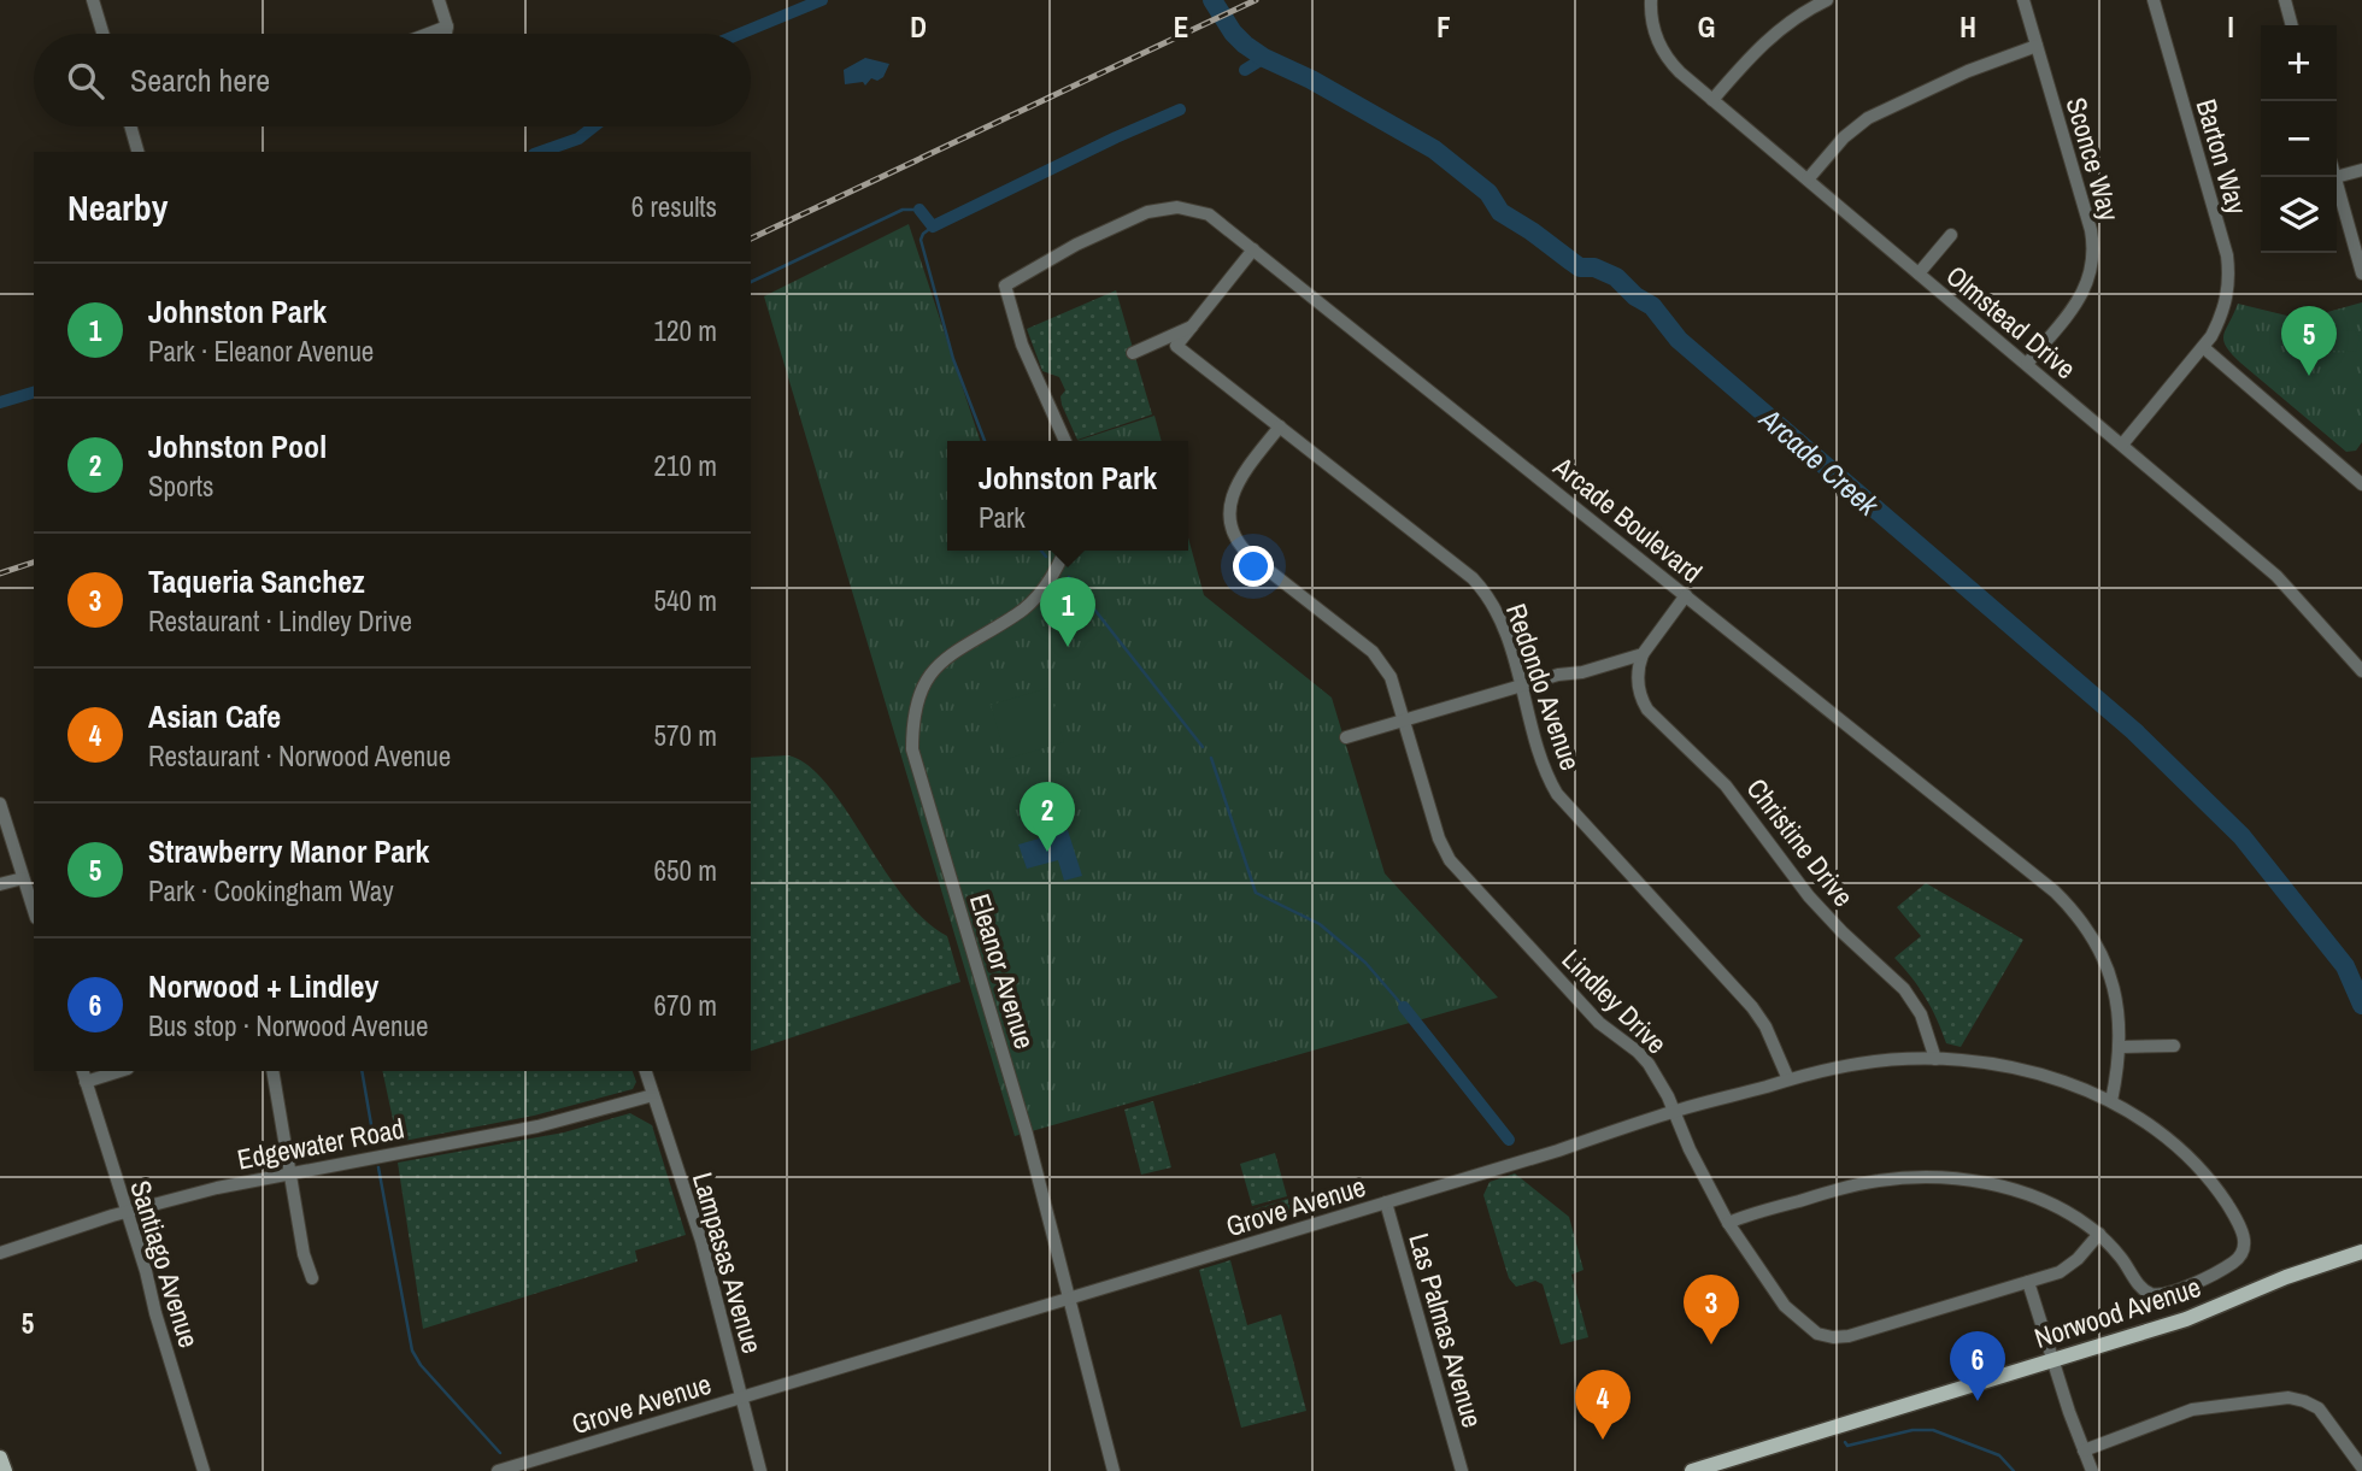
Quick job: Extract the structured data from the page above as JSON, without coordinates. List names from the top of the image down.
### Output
{
  "streets": {
    "main road": ["Norwood Avenue"],
    "street": [
      "Barton Way",
      "Sconce Way",
      "Olmstead Drive",
      "Arcade Boulevard",
      "Redondo Avenue",
      "Christine Drive",
      "Eleanor Avenue",
      "Lindley Drive",
      "Edgewater Road",
      "Grove Avenue",
      "Lampasas Avenue",
      "Santiago Avenue",
      "Las Palmas Avenue"
    ]
  },
  "crossings": [
    ["Barton Way", "Olmstead Drive"],
    ["Sconce Way", "Olmstead Drive"],
    ["Arcade Boulevard", "Grove Avenue"],
    ["Redondo Avenue", "Lindley Drive"],
    ["Redondo Avenue", "Grove Avenue"],
    ["Christine Drive", "Grove Avenue"],
    ["Eleanor Avenue", "Grove Avenue"],
    ["Lindley Drive", "Grove Avenue"],
    ["Edgewater Road", "Lampasas Avenue"],
    ["Edgewater Road", "Santiago Avenue"],
    ["Grove Avenue", "Lampasas Avenue"],
    ["Grove Avenue", "Las Palmas Avenue"]
  ],
  "water": ["Arcade Creek"],
  "page": {
    "map_buttons": ["+", "−"],
    "search": "Search here",
    "heading": ["Nearby", "6 results"],
    "list": [
      {
        "mark": "1",
        "name": "Johnston Park",
        "note": "Park · Eleanor Avenue",
        "value": "120 m"
      },
      {
        "mark": "2",
        "name": "Johnston Pool",
        "note": "Sports",
        "value": "210 m"
      },
      {
        "mark": "3",
        "name": "Taqueria Sanchez",
        "note": "Restaurant · Lindley Drive",
        "value": "540 m"
      },
      {
        "mark": "4",
        "name": "Asian Cafe",
        "note": "Restaurant · Norwood Avenue",
        "value": "570 m"
      },
      {
        "mark": "5",
        "name": "Strawberry Manor Park",
        "note": "Park · Cookingham Way",
        "value": "650 m"
      },
      {
        "mark": "6",
        "name": "Norwood + Lindley",
        "note": "Bus stop · Norwood Avenue",
        "value": "670 m"
      }
    ],
    "pins": [
      "5",
      "1",
      "2",
      "3",
      "6",
      "4"
    ],
    "popup": ["Johnston Park", "Park"]
  },
  "grid": {
    "columns": [
      "D",
      "E",
      "F",
      "G",
      "H",
      "I"
    ],
    "rows": ["5"]
  }
}
